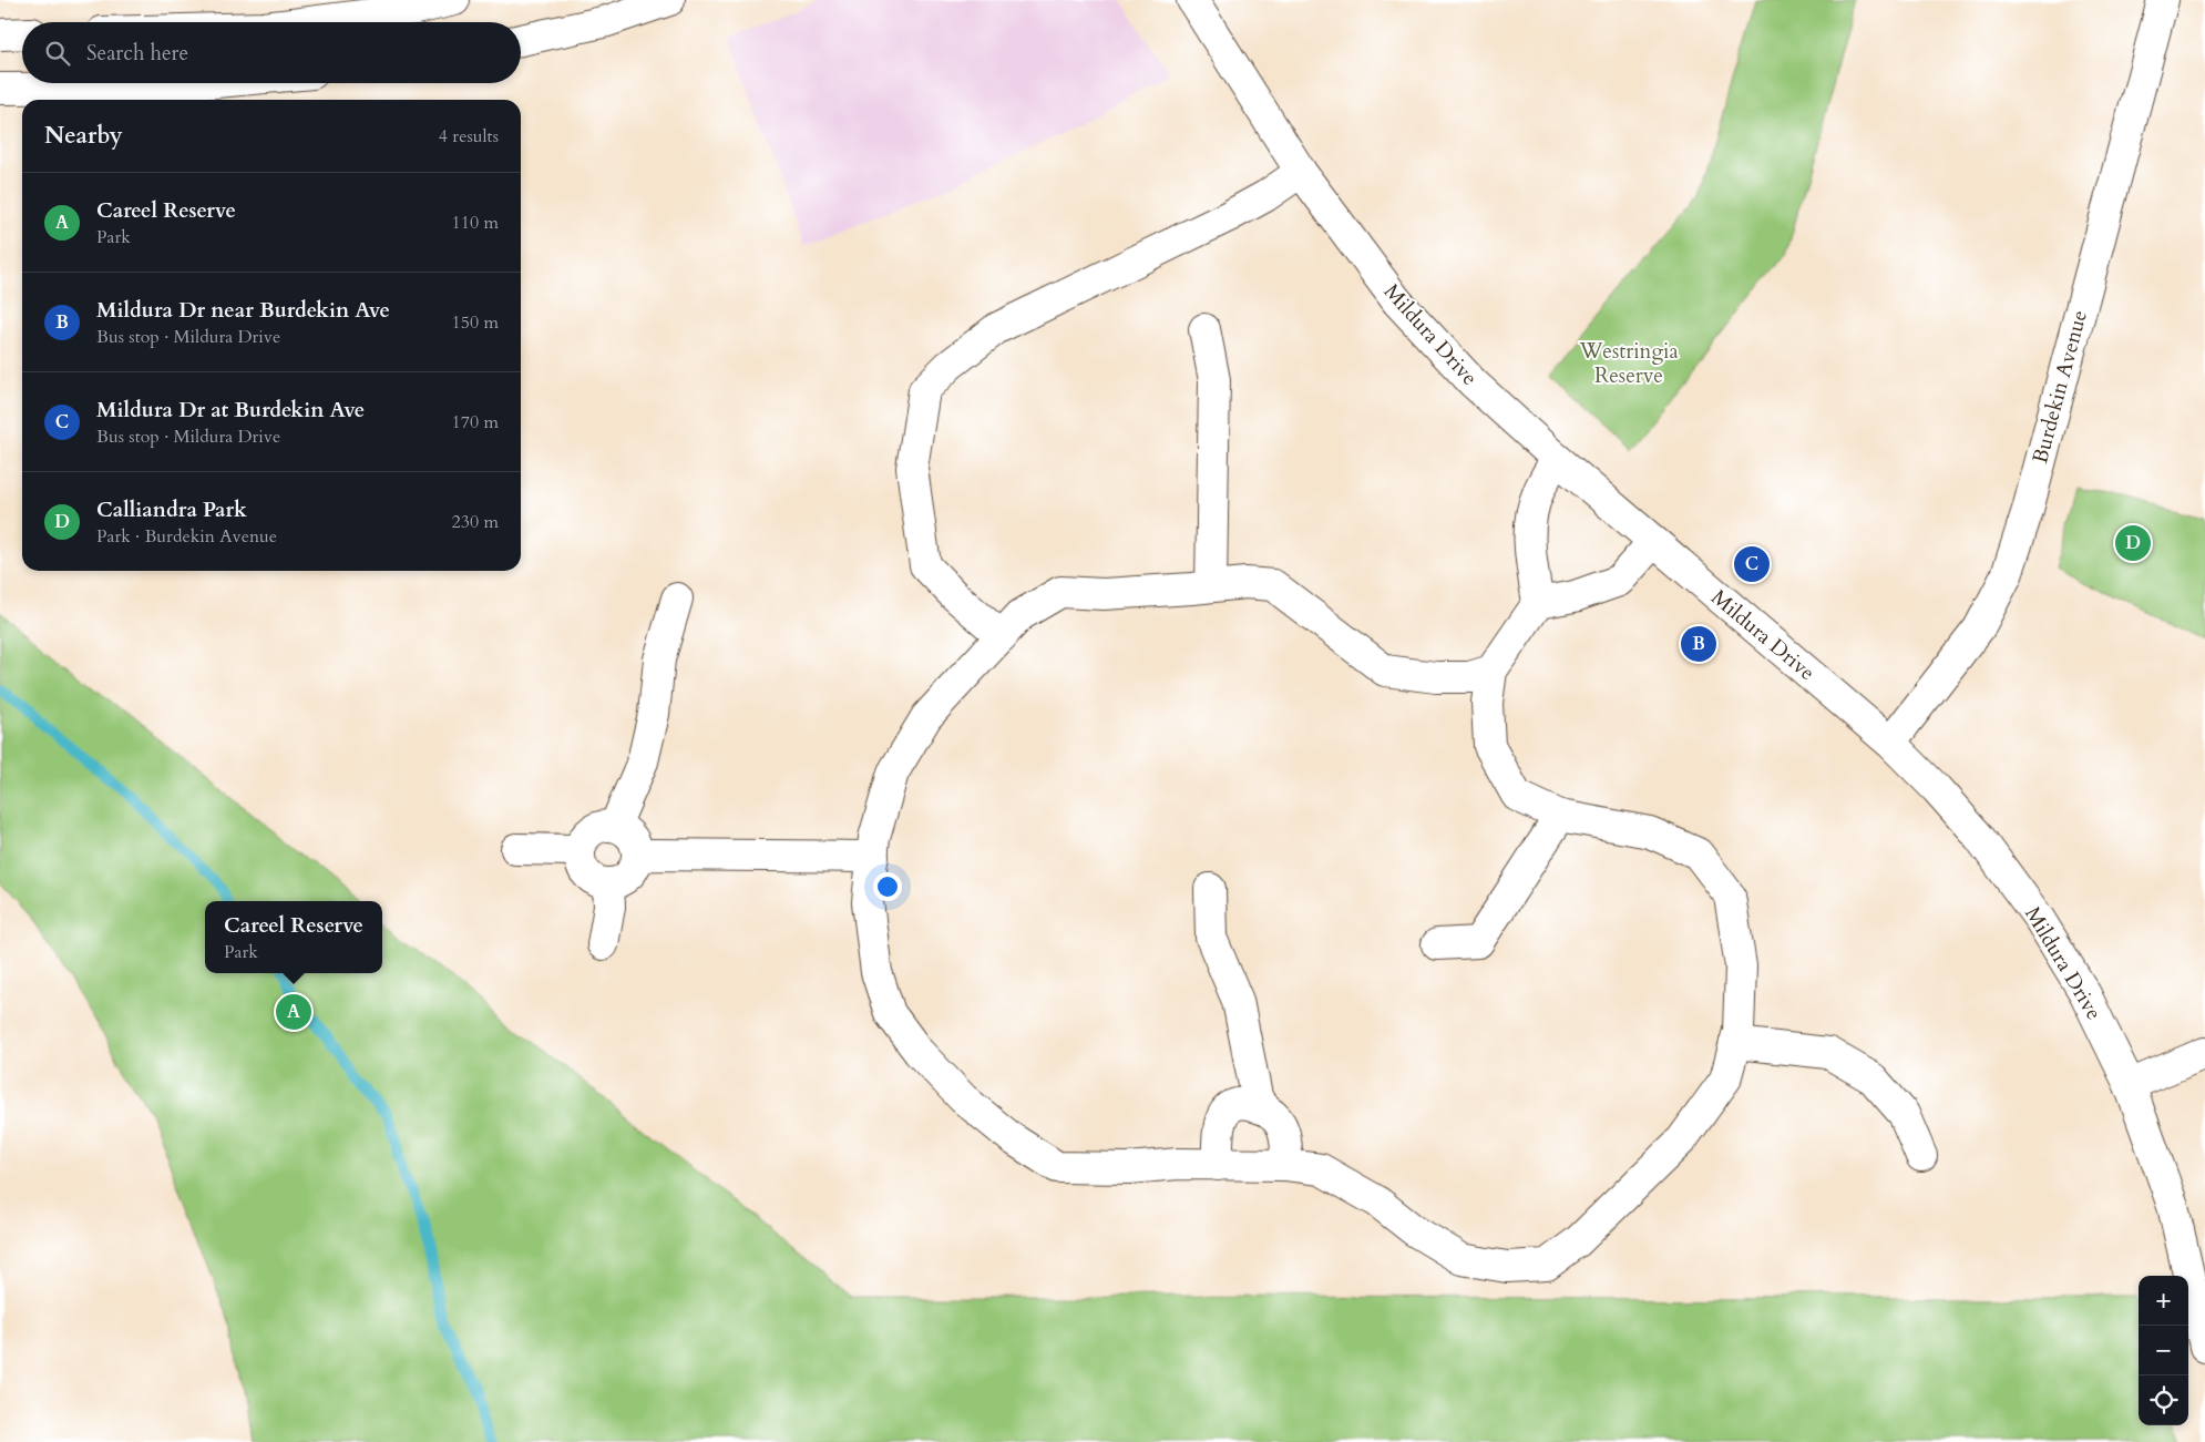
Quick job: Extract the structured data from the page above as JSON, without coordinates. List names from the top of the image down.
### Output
{
  "streets": {
    "street": ["Mildura Drive", "Burdekin Avenue"]
  },
  "crossings": [
    ["Mildura Drive", "Burdekin Avenue"]
  ],
  "parks": ["Westringia Reserve"],
  "page": {
    "search": "Search here",
    "heading": ["Nearby", "4 results"],
    "list": [
      {
        "mark": "A",
        "name": "Careel Reserve",
        "note": "Park",
        "value": "110 m"
      },
      {
        "mark": "B",
        "name": "Mildura Dr near Burdekin Ave",
        "note": "Bus stop · Mildura Drive",
        "value": "150 m"
      },
      {
        "mark": "C",
        "name": "Mildura Dr at Burdekin Ave",
        "note": "Bus stop · Mildura Drive",
        "value": "170 m"
      },
      {
        "mark": "D",
        "name": "Calliandra Park",
        "note": "Park · Burdekin Avenue",
        "value": "230 m"
      }
    ],
    "pins": [
      "D",
      "C",
      "B",
      "A"
    ],
    "popup": ["Careel Reserve", "Park"],
    "map_buttons": ["+", "−"]
  }
}
